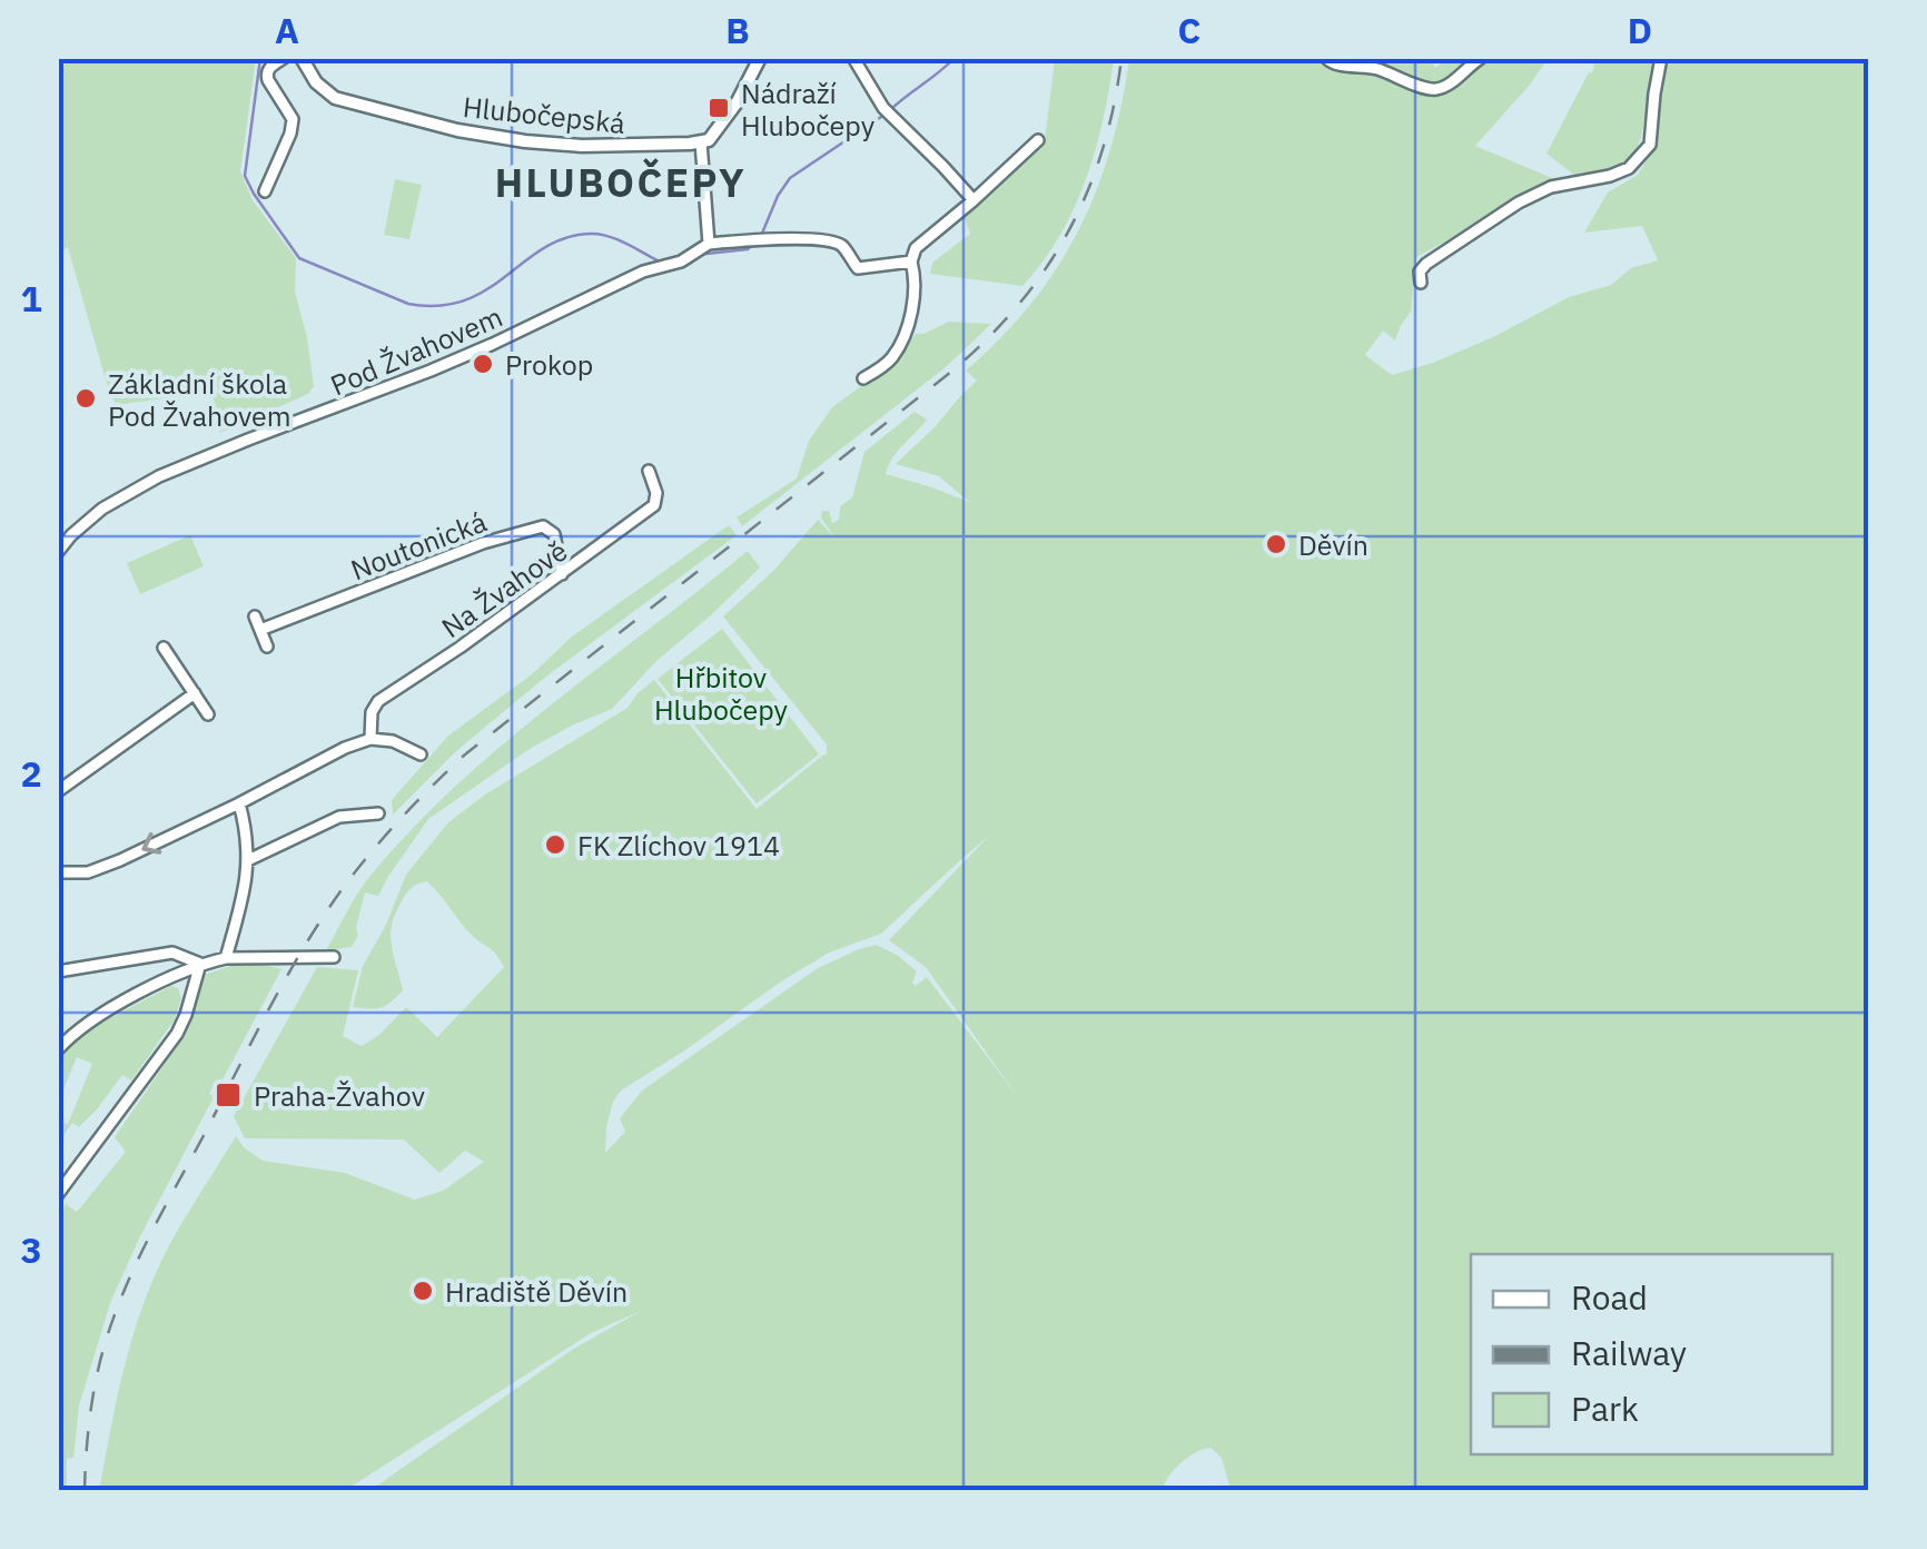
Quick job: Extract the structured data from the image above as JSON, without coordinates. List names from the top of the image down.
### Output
{
  "streets": {
    "street": [
      "Hlubočepská",
      "Pod Žvahovem",
      "Noutonická",
      "Na Žvahově"
    ]
  },
  "crossings": [
    ["Noutonická", "Na Žvahově"]
  ],
  "districts": ["HLUBOČEPY"],
  "parks": ["Hřbitov Hlubočepy"],
  "places": {
    "transit": ["Nádraží Hlubočepy", "Praha-Žvahov"],
    "other": [
      "Prokop",
      "Základní škola Pod Žvahovem",
      "Děvín",
      "FK Zlíchov 1914",
      "Hradiště Děvín"
    ]
  },
  "legend": ["Road", "Railway", "Park"],
  "grid": {
    "columns": [
      "A",
      "B",
      "C",
      "D"
    ],
    "rows": ["1", "2", "3"]
  }
}
